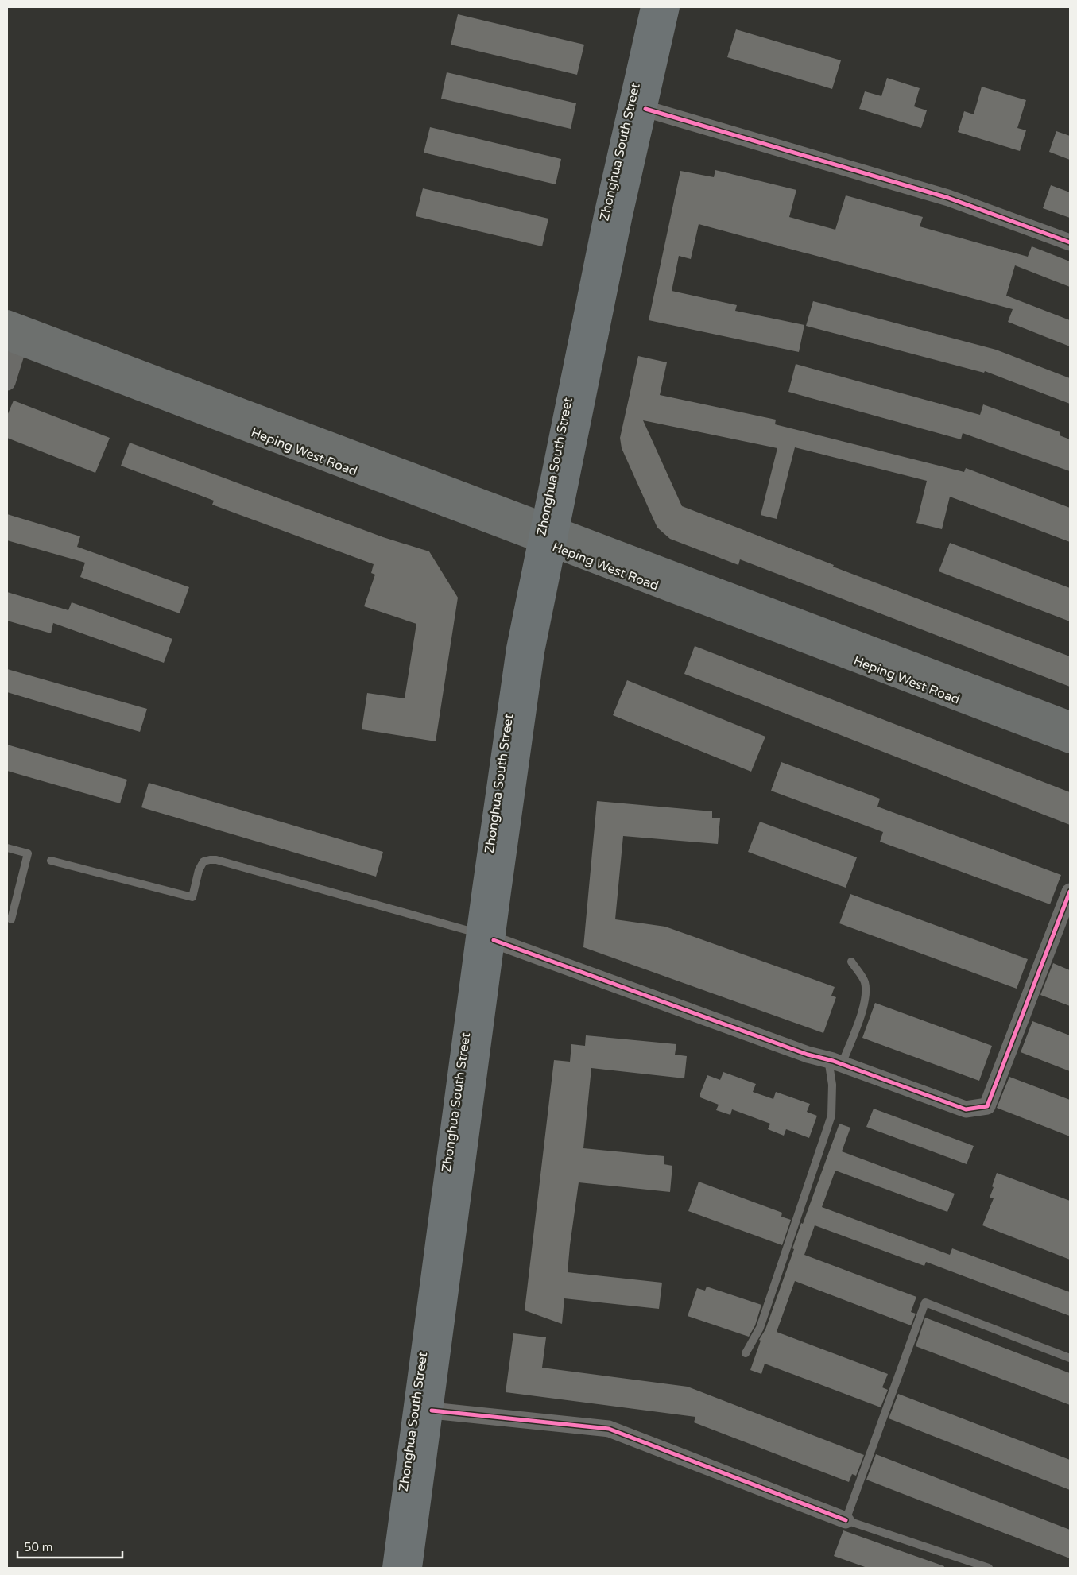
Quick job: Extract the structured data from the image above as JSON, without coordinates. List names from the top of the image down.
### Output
{
  "streets": {
    "main road": ["Zhonghua South Street", "Heping West Road"]
  },
  "crossings": [
    ["Zhonghua South Street", "Heping West Road"]
  ],
  "scale_bar": "50 m"
}
